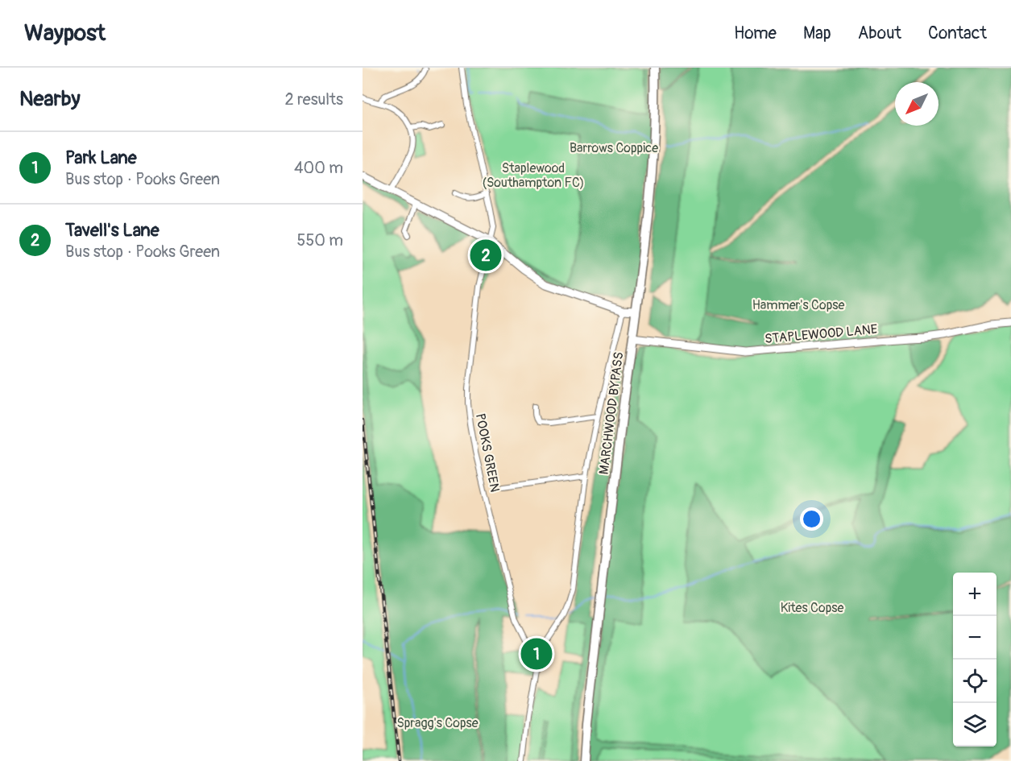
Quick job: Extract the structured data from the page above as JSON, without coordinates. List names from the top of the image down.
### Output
{
  "streets": {
    "main road": ["MARCHWOOD BYPASS"],
    "street": ["STAPLEWOOD LANE", "POOKS GREEN"]
  },
  "crossings": [
    ["STAPLEWOOD LANE", "MARCHWOOD BYPASS"]
  ],
  "parks": [
    "Barrows Coppice",
    "Staplewood (Southampton FC)",
    "Hammer's Copse",
    "Kites Copse",
    "Spragg's Copse"
  ],
  "north": "bottom left",
  "page": {
    "header": "Waypost",
    "nav": [
      "Home",
      "Map",
      "About",
      "Contact"
    ],
    "heading": ["Nearby", "2 results"],
    "list": [
      {
        "mark": "1",
        "name": "Park Lane",
        "note": "Bus stop · Pooks Green",
        "value": "400 m"
      },
      {
        "mark": "2",
        "name": "Tavell's Lane",
        "note": "Bus stop · Pooks Green",
        "value": "550 m"
      }
    ],
    "pins": ["2", "1"],
    "map_buttons": ["+", "−"]
  }
}
